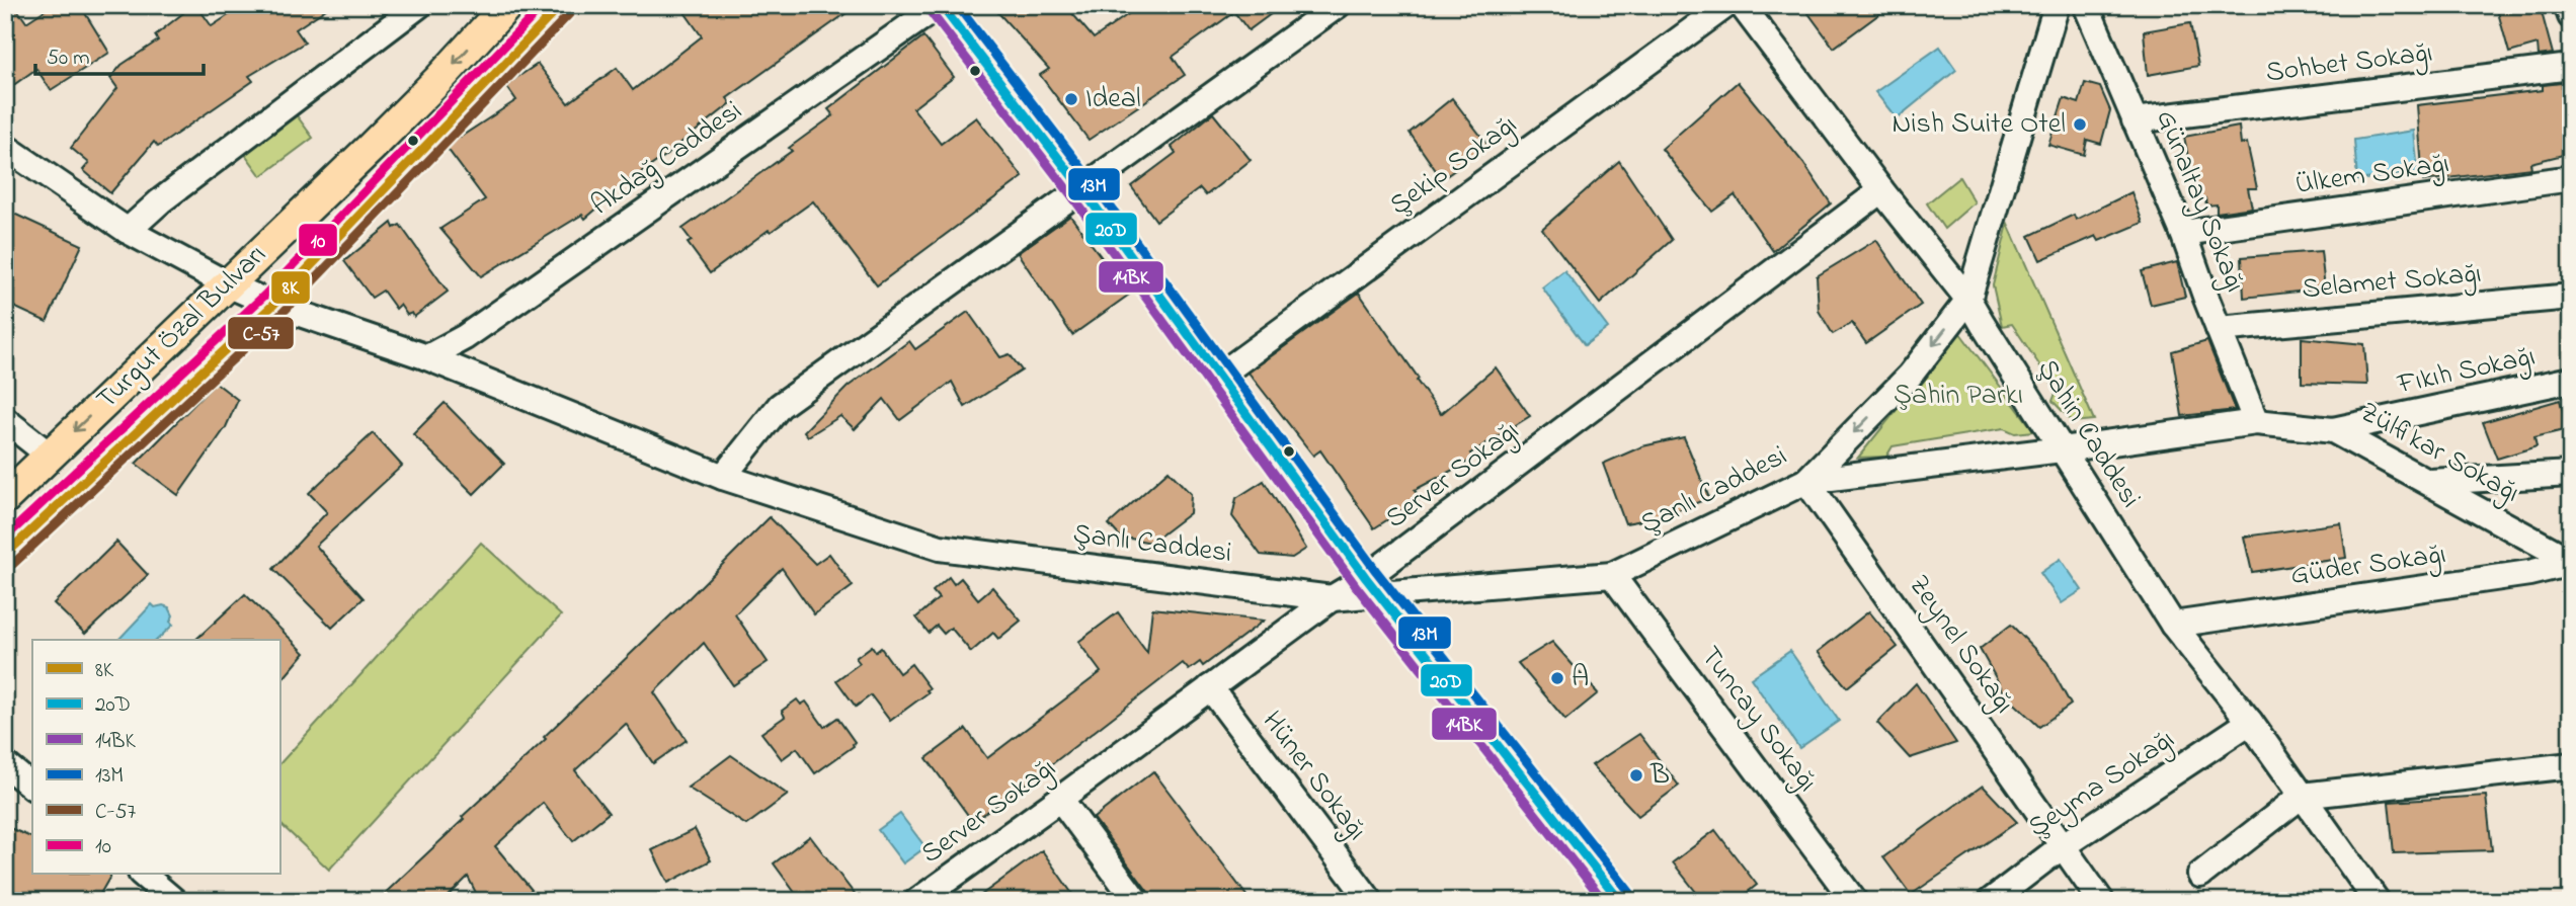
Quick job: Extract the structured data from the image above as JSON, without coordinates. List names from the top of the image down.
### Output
{
  "streets": {
    "main road": ["Turgut Özal Bulvarı"],
    "street": [
      "Sohbet Sokağı",
      "Akdağ Caddesi",
      "Şekip Sokağı",
      "Ülkem Sokağı",
      "Günaltay Sokağı",
      "Selamet Sokağı",
      "Fıkıh Sokağı",
      "Şahin Caddesi",
      "Zülfikar Sokağı",
      "Server Sokağı",
      "Şanlı Caddesi",
      "Güder Sokağı",
      "Zeynel Sokağı",
      "Tuncay Sokağı",
      "Hüner Sokağı",
      "Şeyma Sokağı"
    ]
  },
  "crossings": [
    ["Sohbet Sokağı", "Günaltay Sokağı"],
    ["Akdağ Caddesi", "Şanlı Caddesi"],
    ["Ülkem Sokağı", "Günaltay Sokağı"],
    ["Günaltay Sokağı", "Selamet Sokağı"],
    ["Günaltay Sokağı", "Zülfikar Sokağı"],
    ["Turgut Özal Bulvarı", "Şanlı Caddesi"],
    ["Fıkıh Sokağı", "Zülfikar Sokağı"],
    ["Şahin Caddesi", "Zülfikar Sokağı"],
    ["Şahin Caddesi", "Server Sokağı"],
    ["Şahin Caddesi", "Şanlı Caddesi"],
    ["Şahin Caddesi", "Güder Sokağı"],
    ["Şahin Caddesi", "Şeyma Sokağı"],
    ["Zülfikar Sokağı", "Şanlı Caddesi"],
    ["Zülfikar Sokağı", "Güder Sokağı"],
    ["Zülfikar Sokağı", "Zeynel Sokağı"],
    ["Server Sokağı", "Şanlı Caddesi"],
    ["Server Sokağı", "Hüner Sokağı"],
    ["Şanlı Caddesi", "Zeynel Sokağı"],
    ["Şanlı Caddesi", "Tuncay Sokağı"],
    ["Zeynel Sokağı", "Şeyma Sokağı"]
  ],
  "parks": ["Şahin Parkı"],
  "places": [
    "Ideal",
    "Nish Suite Otel",
    "A",
    "B"
  ],
  "lines": [
    "transit line 8K",
    "transit line 20D",
    "transit line 13M",
    "transit line 10",
    "transit line 14BK",
    "transit line C-57"
  ],
  "legend": [
    "8K",
    "20D",
    "14BK",
    "13M",
    "C-57",
    "10"
  ],
  "scale_bar": "50 m"
}
